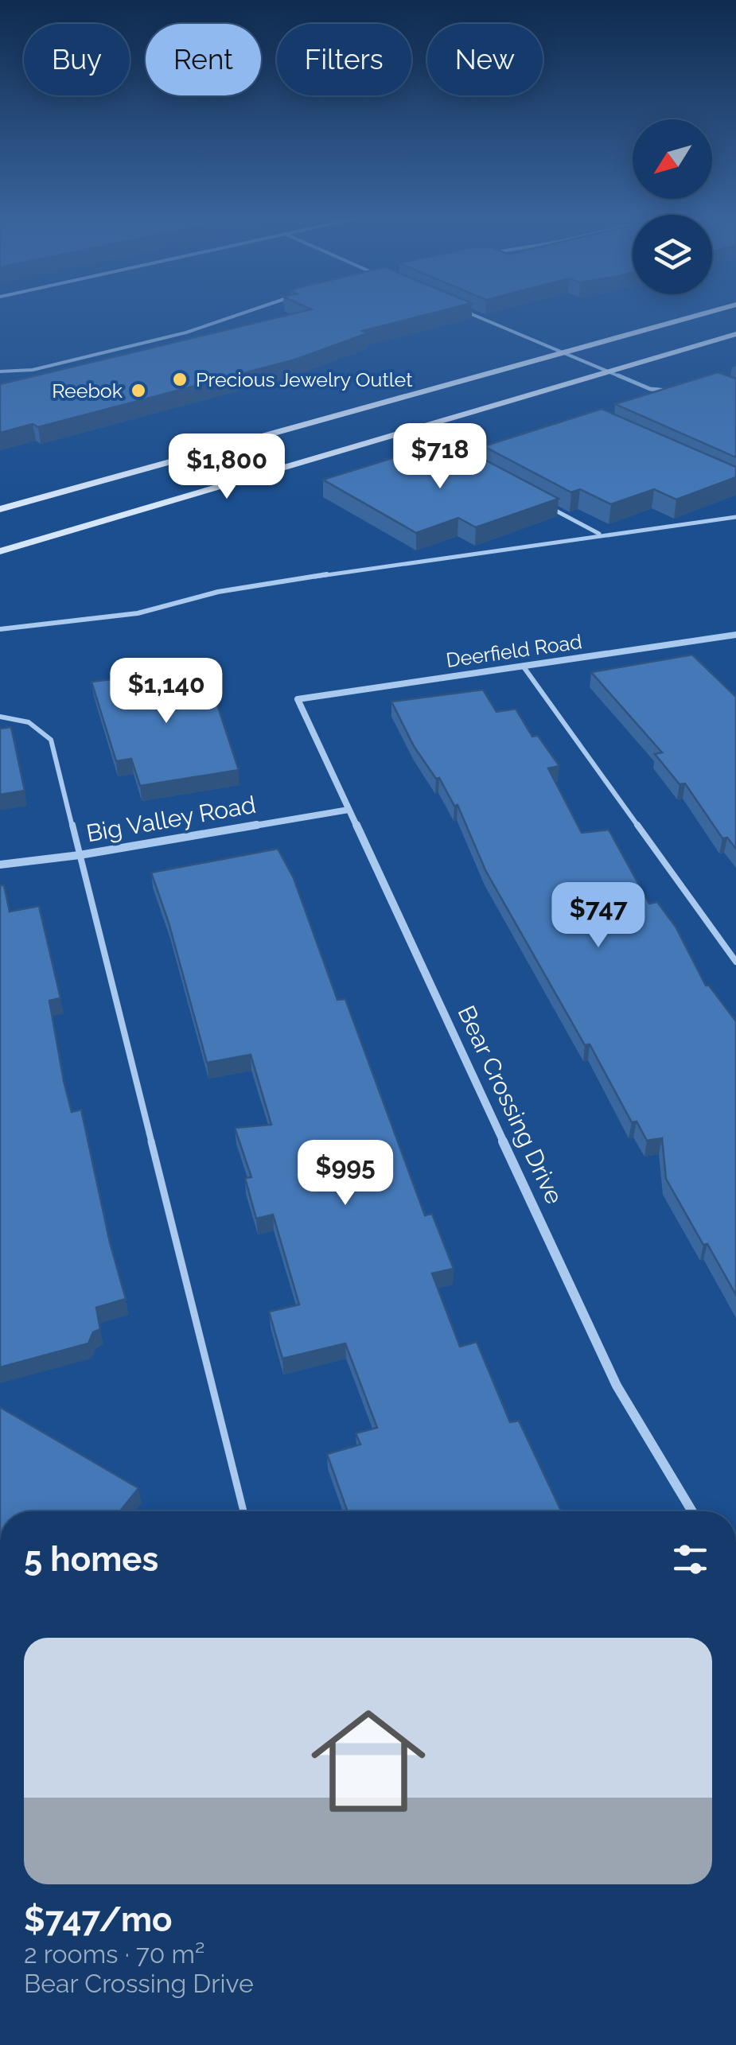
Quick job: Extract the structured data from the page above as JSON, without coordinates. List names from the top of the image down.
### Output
{
  "streets": {
    "street": ["Deerfield Road", "Big Valley Road", "Bear Crossing Drive"]
  },
  "crossings": [
    ["Deerfield Road", "Bear Crossing Drive"],
    ["Big Valley Road", "Bear Crossing Drive"]
  ],
  "places": ["Precious Jewelry Outlet", "Reebok"],
  "north": "bottom left",
  "page": {
    "chip": [
      "Buy",
      "Rent",
      "Filters",
      "New"
    ],
    "price": [
      "$718",
      "$1,800",
      "$1,140",
      "$747",
      "$995"
    ],
    "heading": "5 homes",
    "list": [
      {
        "name": "$747/mo",
        "note": "2 rooms · 70 m² · Bear Crossing Drive"
      }
    ]
  }
}
